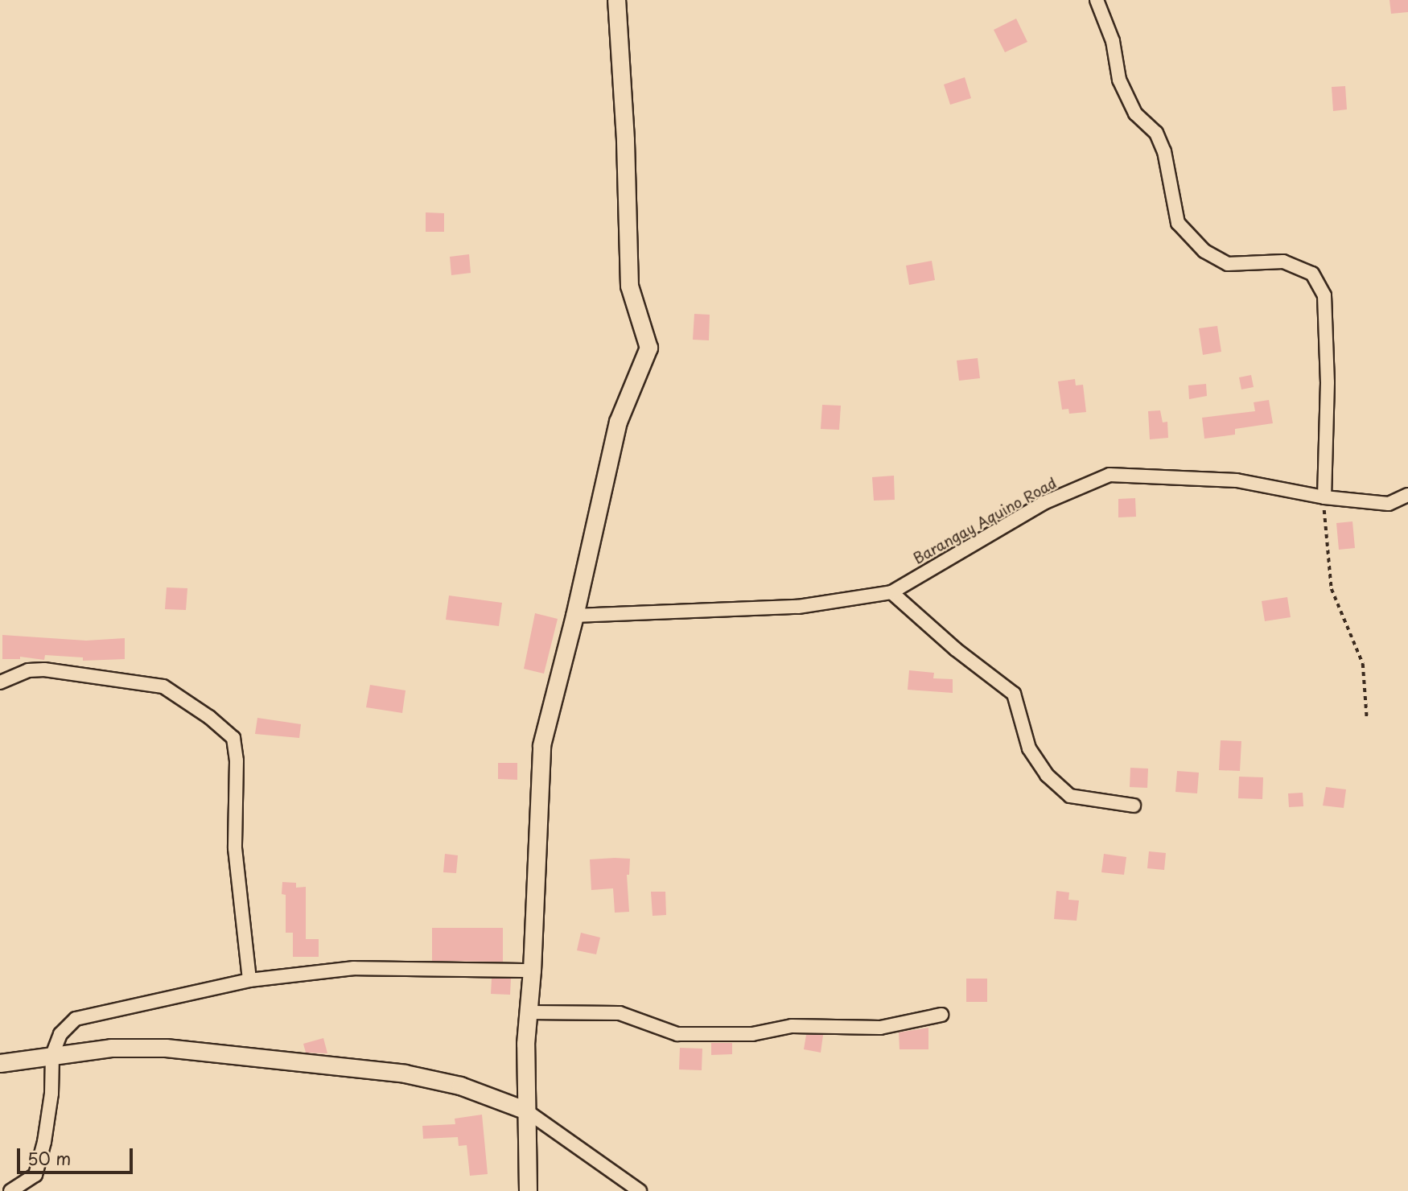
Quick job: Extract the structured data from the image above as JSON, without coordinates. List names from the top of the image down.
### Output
{
  "streets": {
    "street": ["Barangay Aquino Road"]
  },
  "scale_bar": "50 m"
}
